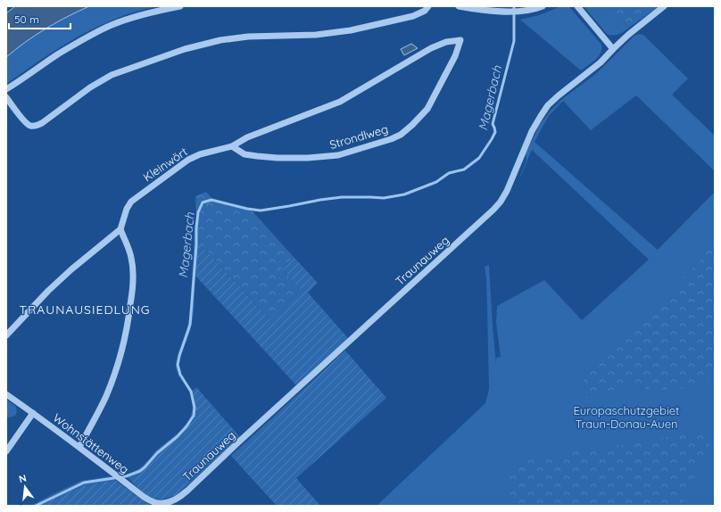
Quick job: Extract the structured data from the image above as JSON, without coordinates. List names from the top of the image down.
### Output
{
  "streets": {
    "street": [
      "Strondlweg",
      "Kleinwört",
      "Traunauweg",
      "Wohnstättenweg"
    ]
  },
  "crossings": [
    ["Strondlweg", "Kleinwört"],
    ["Traunauweg", "Wohnstättenweg"]
  ],
  "districts": ["TRAUNAUSIEDLUNG"],
  "water": ["Magerbach"],
  "parks": ["Europaschutzgebiet Traun-Donau-Auen"],
  "scale_bar": "50 m",
  "north": "top"
}
